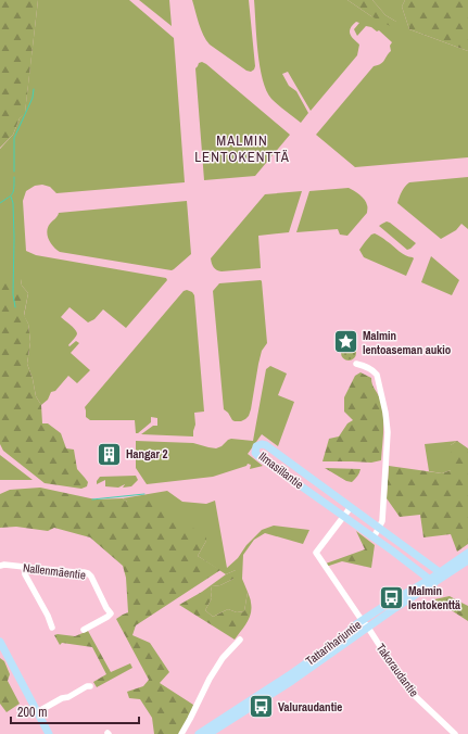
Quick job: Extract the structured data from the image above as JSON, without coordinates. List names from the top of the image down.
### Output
{
  "streets": {
    "main road": ["Ilmasillantie", "Tattariharjuntie"],
    "street": ["Nallenmäentie", "Takoraudantie"]
  },
  "crossings": [
    ["Ilmasillantie", "Tattariharjuntie"],
    ["Ilmasillantie", "Takoraudantie"],
    ["Tattariharjuntie", "Takoraudantie"]
  ],
  "districts": ["MALMIN LENTOKENTTÄ"],
  "places": {
    "place": ["Malmin lentoaseman aukio"],
    "building": ["Hangar 2"],
    "bus stop": ["Malmin lentokenttä", "Valuraudantie"]
  },
  "scale_bar": "200 m"
}
